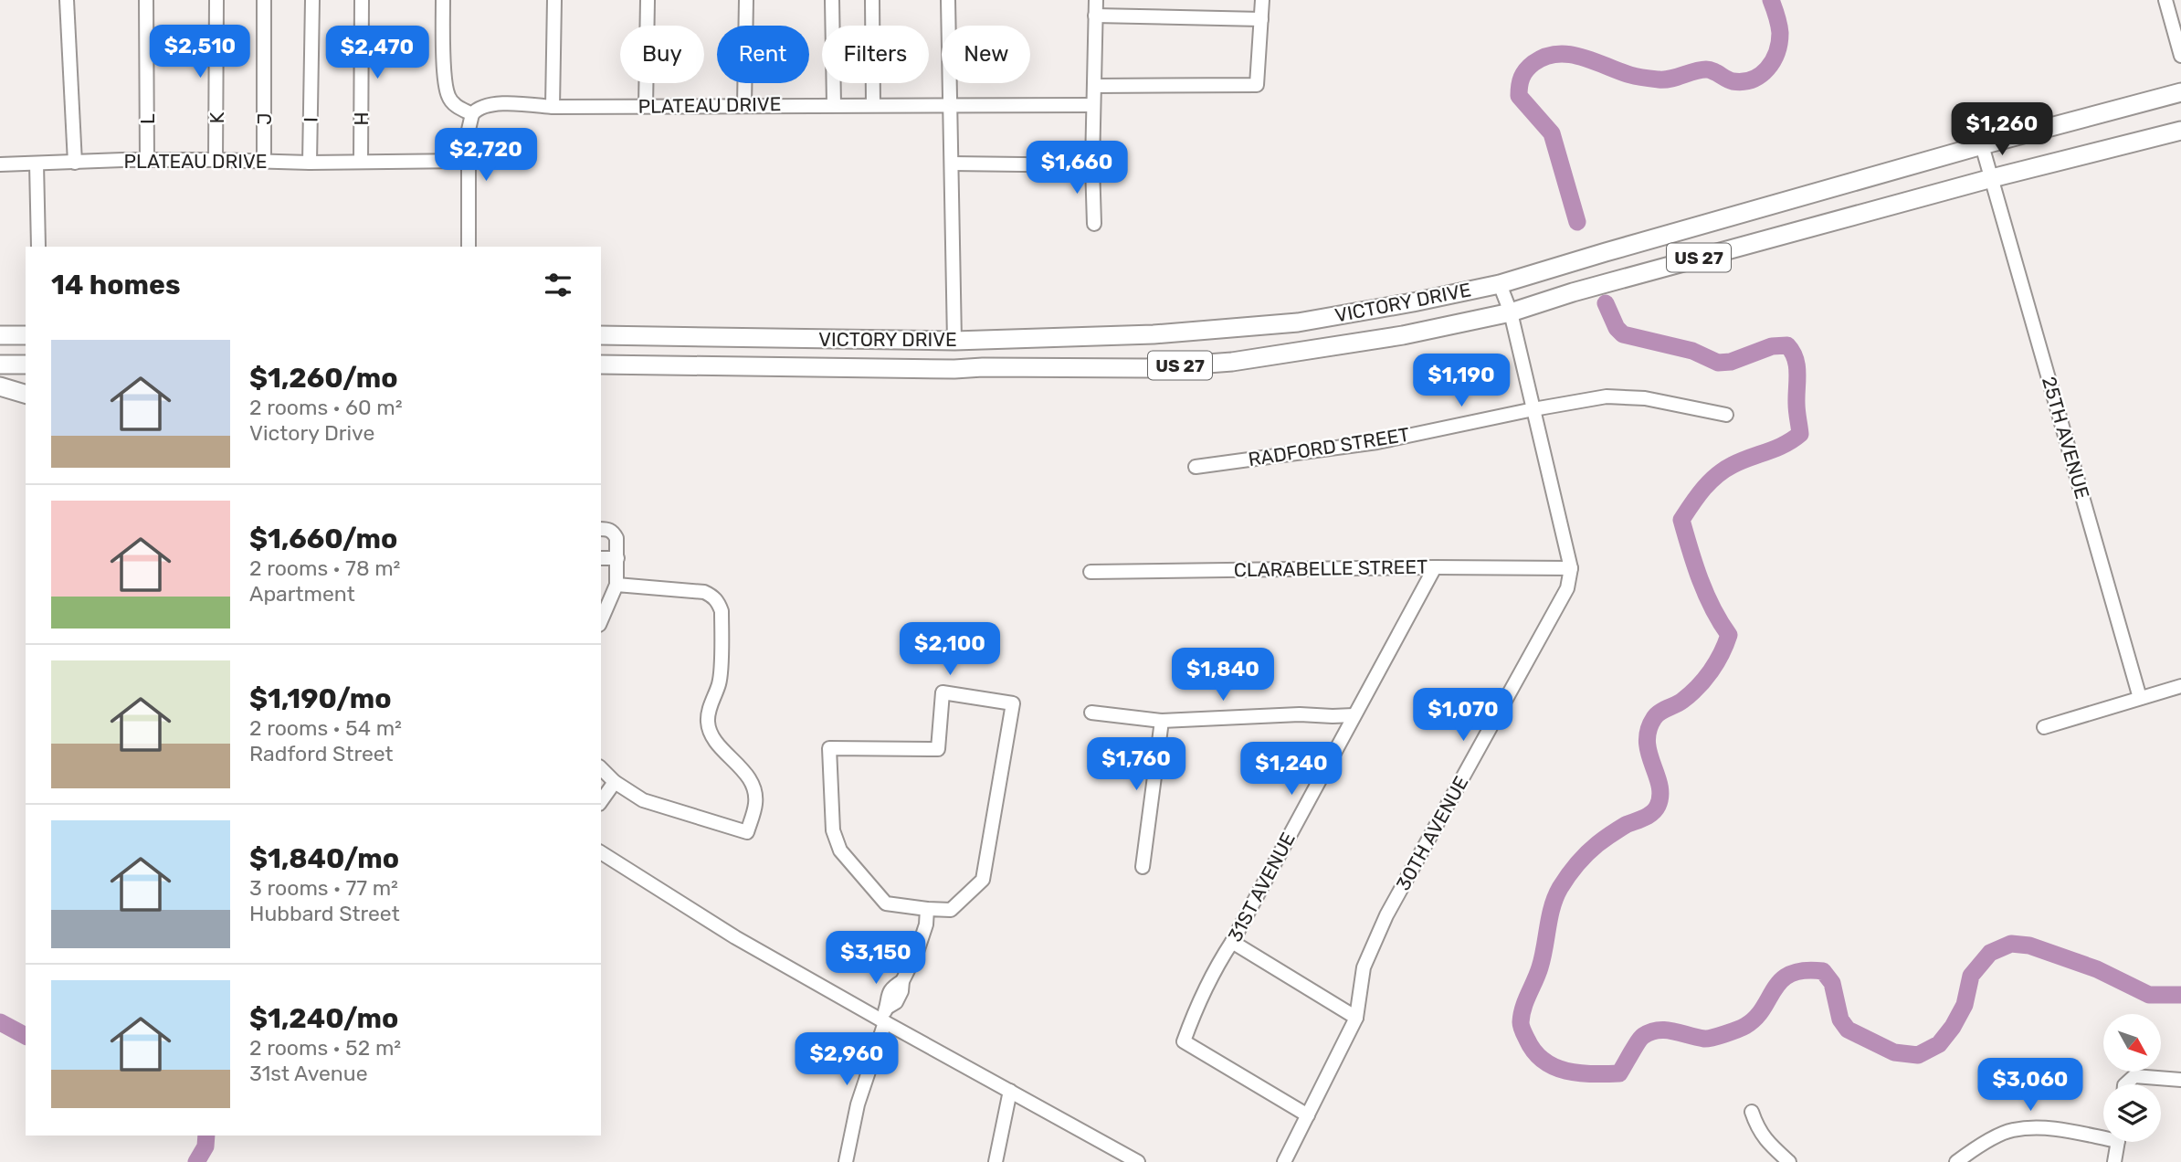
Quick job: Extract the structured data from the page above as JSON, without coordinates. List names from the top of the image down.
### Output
{
  "streets": {
    "highway": ["US 27", "VICTORY DRIVE"],
    "street": [
      "PLATEAU DRIVE",
      "K",
      "L",
      "J",
      "H",
      "I",
      "25TH AVENUE",
      "RADFORD STREET",
      "CLARABELLE STREET",
      "30TH AVENUE",
      "31ST AVENUE"
    ]
  },
  "crossings": [
    ["PLATEAU DRIVE", "K"],
    ["PLATEAU DRIVE", "L"],
    ["PLATEAU DRIVE", "J"],
    ["PLATEAU DRIVE", "H"],
    ["PLATEAU DRIVE", "I"],
    ["VICTORY DRIVE", "25TH AVENUE"],
    ["CLARABELLE STREET", "30TH AVENUE"],
    ["CLARABELLE STREET", "31ST AVENUE"],
    ["30TH AVENUE", "31ST AVENUE"]
  ],
  "north": "bottom right",
  "page": {
    "price": [
      "$2,510",
      "$2,470",
      "$1,260",
      "$2,720",
      "$1,660",
      "$1,190",
      "$2,100",
      "$1,840",
      "$1,070",
      "$1,760",
      "$1,240",
      "$3,150",
      "$2,960",
      "$3,060"
    ],
    "chip": [
      "Buy",
      "Rent",
      "Filters",
      "New"
    ],
    "heading": "14 homes",
    "list": [
      {
        "name": "$1,260/mo",
        "note": "2 rooms · 60 m² · Victory Drive"
      },
      {
        "name": "$1,660/mo",
        "note": "2 rooms · 78 m² · Apartment"
      },
      {
        "name": "$1,190/mo",
        "note": "2 rooms · 54 m² · Radford Street"
      },
      {
        "name": "$1,840/mo",
        "note": "3 rooms · 77 m² · Hubbard Street"
      },
      {
        "name": "$1,240/mo",
        "note": "2 rooms · 52 m² · 31st Avenue"
      }
    ]
  }
}
